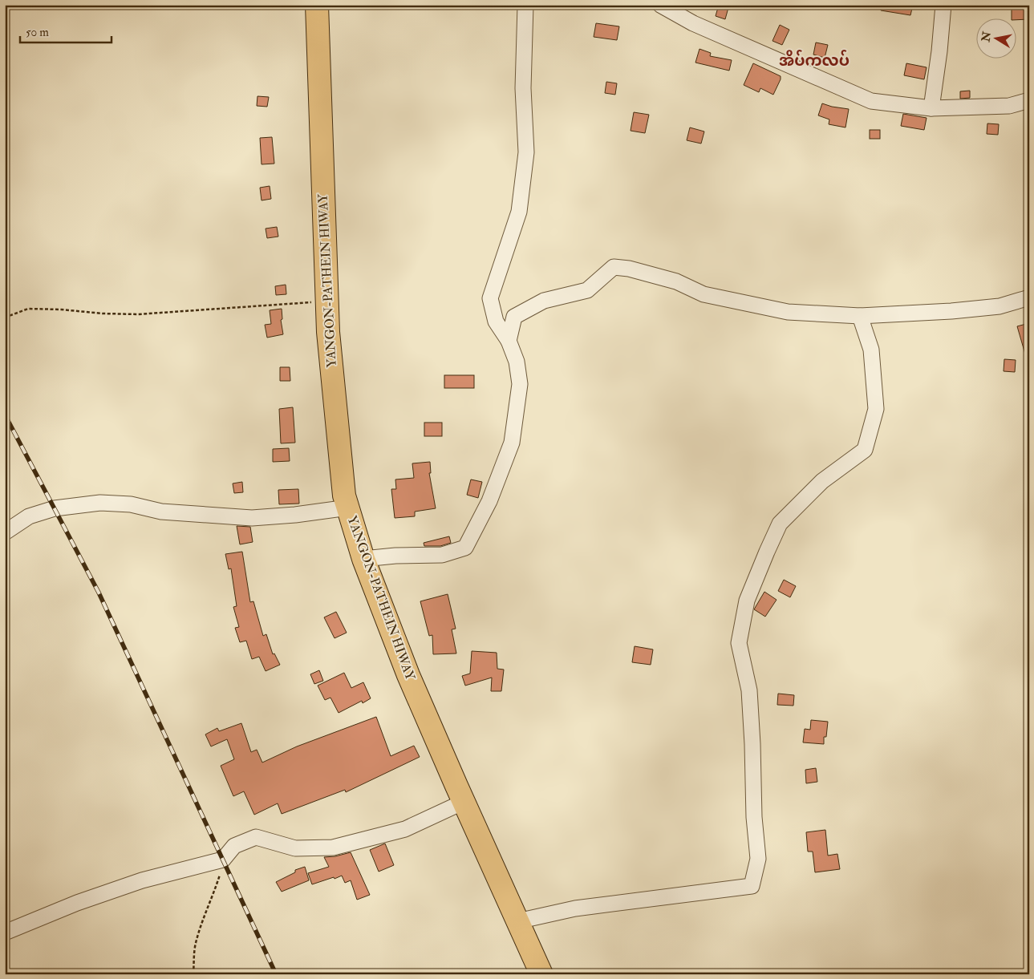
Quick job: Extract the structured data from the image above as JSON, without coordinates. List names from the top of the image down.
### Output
{
  "streets": {
    "highway": ["YANGON-PATHEIN HIWAY"]
  },
  "districts": ["အိပ်ကလပ်"],
  "scale_bar": "50 m",
  "north": "left"
}
